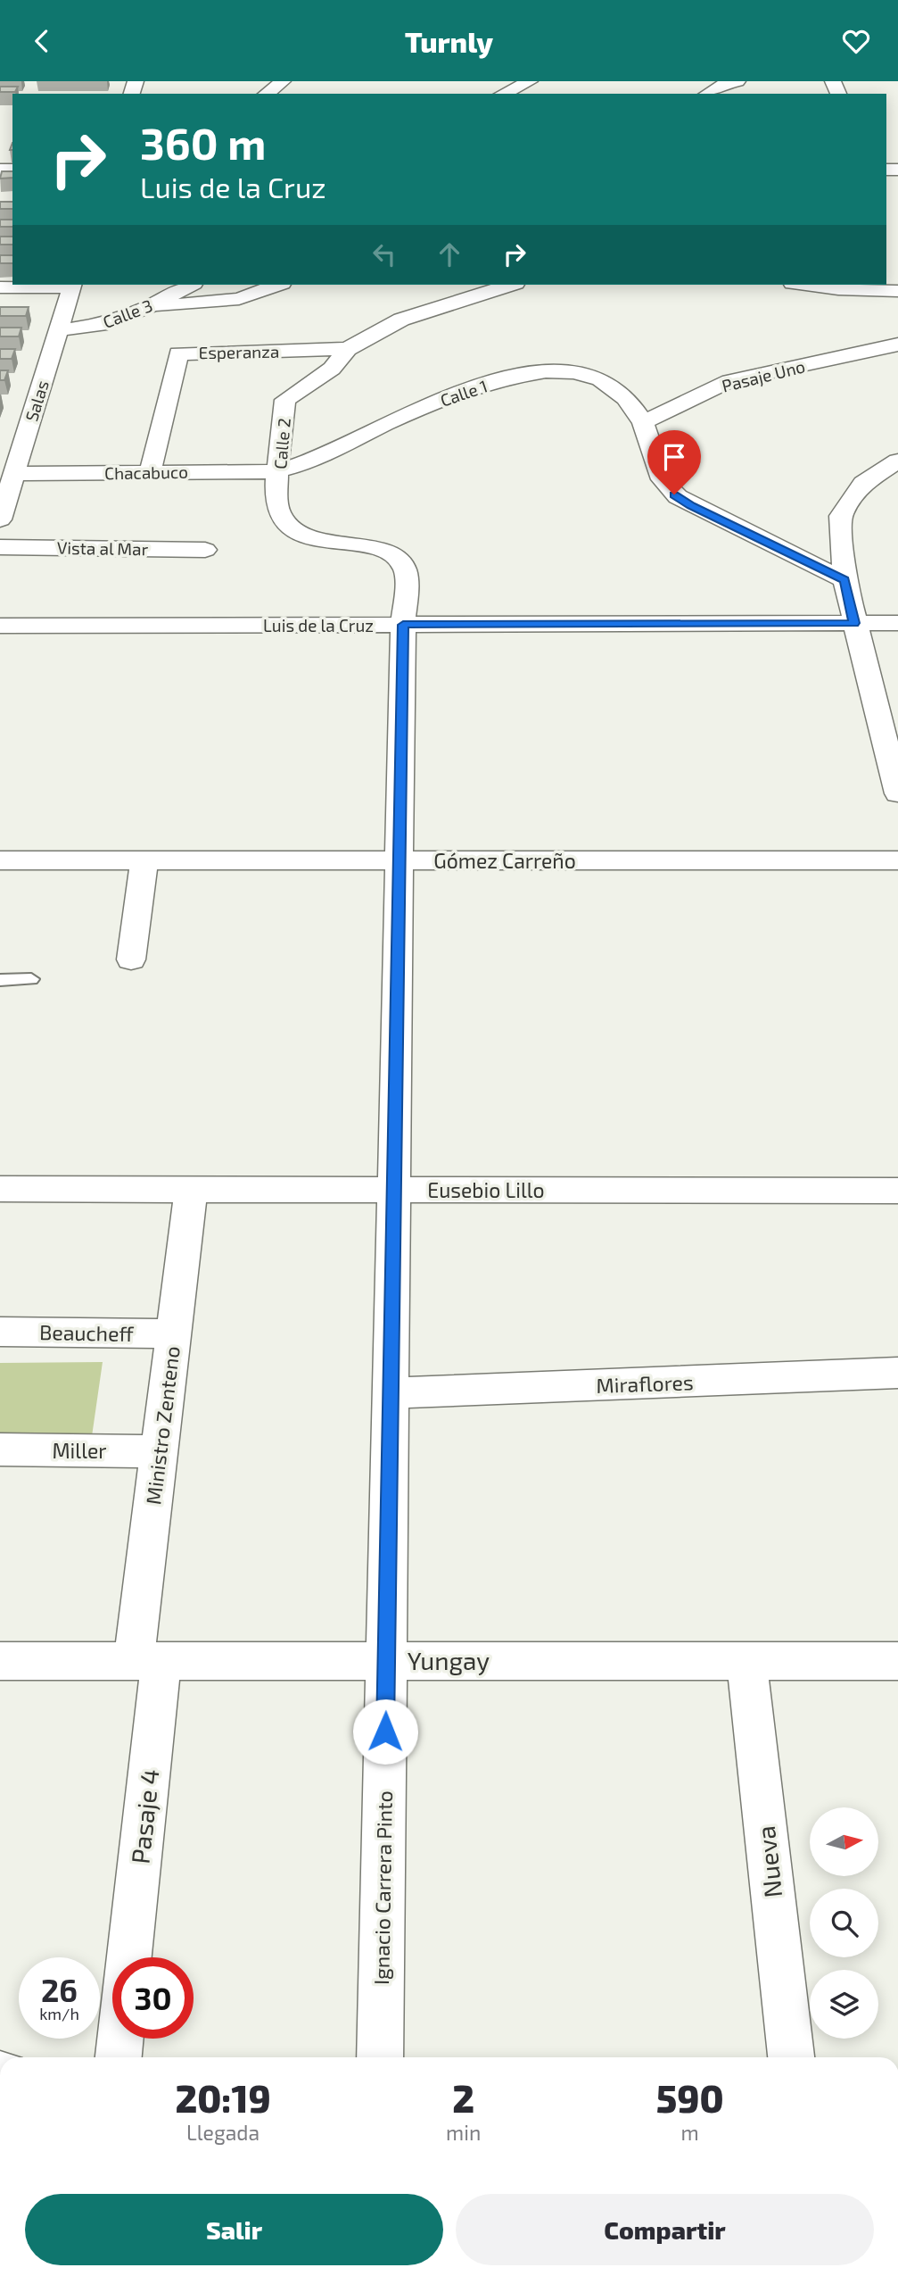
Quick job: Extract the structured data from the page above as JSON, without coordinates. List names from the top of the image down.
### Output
{
  "streets": {
    "street": [
      "Calle 3",
      "Esperanza",
      "Pasaje Uno",
      "Calle 1",
      "Salas",
      "Calle 2",
      "Chacabuco",
      "Vista al Mar",
      "Luis de la Cruz",
      "Gómez Carreño",
      "Eusebio Lillo",
      "Beaucheff",
      "Miraflores",
      "Ministro Zenteno",
      "Miller",
      "Yungay",
      "Pasaje 4",
      "Nueva",
      "Ignacio Carrera Pinto"
    ]
  },
  "crossings": [
    ["Calle 3", "Salas"],
    ["Esperanza", "Calle 2"],
    ["Esperanza", "Chacabuco"],
    ["Pasaje Uno", "Calle 1"],
    ["Calle 1", "Calle 2"],
    ["Calle 1", "Chacabuco"],
    ["Salas", "Chacabuco"],
    ["Calle 2", "Chacabuco"],
    ["Calle 2", "Luis de la Cruz"],
    ["Calle 2", "Ignacio Carrera Pinto"],
    ["Luis de la Cruz", "Ignacio Carrera Pinto"],
    ["Gómez Carreño", "Ignacio Carrera Pinto"],
    ["Eusebio Lillo", "Ministro Zenteno"],
    ["Eusebio Lillo", "Ignacio Carrera Pinto"],
    ["Beaucheff", "Ministro Zenteno"],
    ["Miraflores", "Ignacio Carrera Pinto"],
    ["Ministro Zenteno", "Miller"],
    ["Ministro Zenteno", "Yungay"],
    ["Ministro Zenteno", "Pasaje 4"],
    ["Yungay", "Pasaje 4"],
    ["Yungay", "Nueva"],
    ["Yungay", "Ignacio Carrera Pinto"]
  ],
  "north": "right",
  "page": {
    "header": "Turnly",
    "turn": ["360 m", "Luis de la Cruz"],
    "speed": "26 km/h",
    "limit": "30",
    "eta": [
      "20:19",
      "Llegada",
      "2",
      "min",
      "590",
      "m"
    ],
    "buttons": ["Salir", "Compartir"]
  }
}
